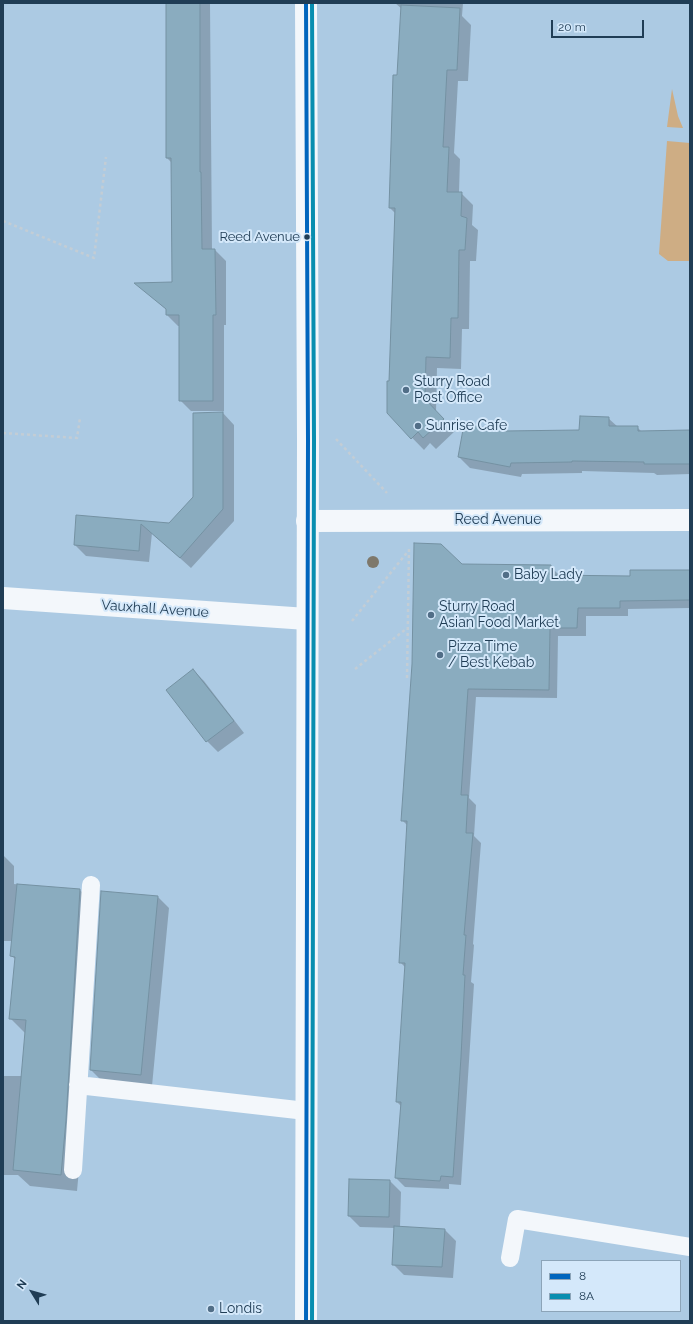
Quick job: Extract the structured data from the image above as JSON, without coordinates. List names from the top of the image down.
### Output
{
  "streets": {
    "main road": ["Reed Avenue", "Vauxhall Avenue"]
  },
  "places": [
    "Reed Avenue",
    "Sturry Road Post Office",
    "Sunrise Cafe",
    "Baby Lady",
    "Sturry Road Asian Food Market",
    "Pizza Time / Best Kebab",
    "Londis"
  ],
  "lines": ["transit line 8", "transit line 8A"],
  "legend": ["8", "8A"],
  "scale_bar": "20 m",
  "north": "top left"
}
